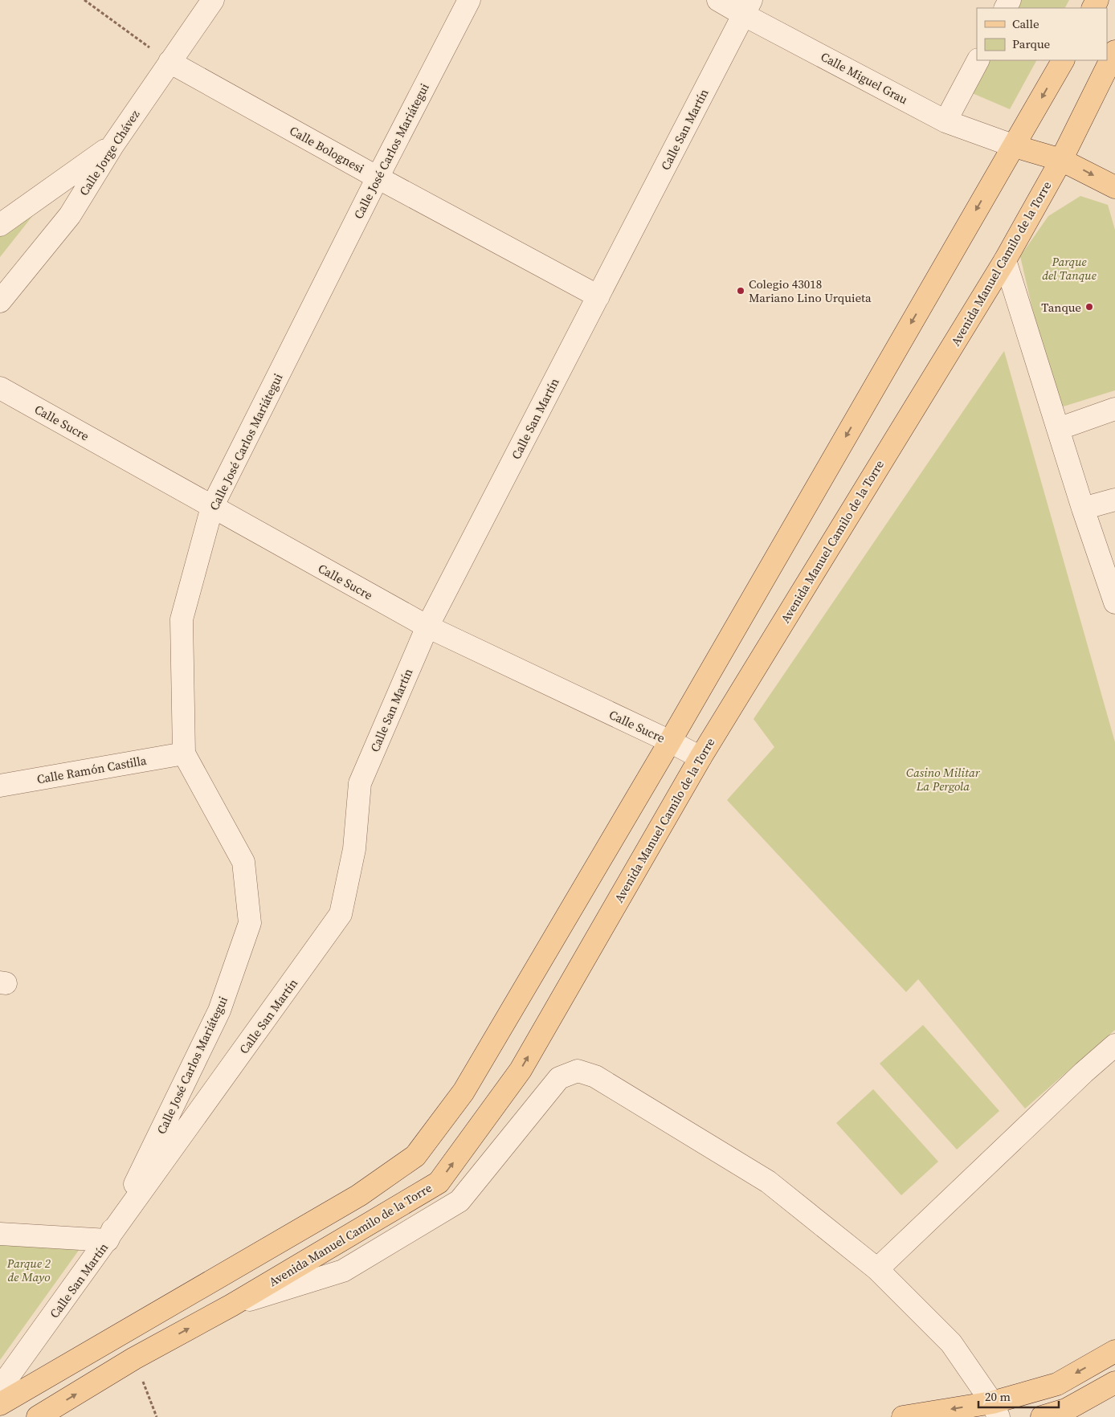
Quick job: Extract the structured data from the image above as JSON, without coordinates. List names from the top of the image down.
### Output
{
  "streets": {
    "main road": ["Avenida Manuel Camilo de la Torre"],
    "street": [
      "Calle Miguel Grau",
      "Calle San Martín",
      "Calle Bolognesi",
      "Calle José Carlos Mariátegui",
      "Calle Jorge Chávez",
      "Calle Sucre",
      "Calle Ramón Castilla"
    ]
  },
  "crossings": [
    ["Calle Miguel Grau", "Calle San Martín"],
    ["Calle San Martín", "Calle Bolognesi"],
    ["Calle San Martín", "Calle José Carlos Mariátegui"],
    ["Calle San Martín", "Calle Sucre"],
    ["Calle Bolognesi", "Calle José Carlos Mariátegui"],
    ["Calle Bolognesi", "Calle Jorge Chávez"],
    ["Calle José Carlos Mariátegui", "Calle Sucre"],
    ["Calle José Carlos Mariátegui", "Calle Ramón Castilla"],
    ["Avenida Manuel Camilo de la Torre", "Calle Sucre"]
  ],
  "parks": ["Parque del Tanque", "Casino Militar La Pergola", "Parque 2 de Mayo"],
  "places": ["Colegio 43018 Mariano Lino Urquieta", "Tanque"],
  "legend": ["Calle", "Parque"],
  "scale_bar": "20 m"
}
